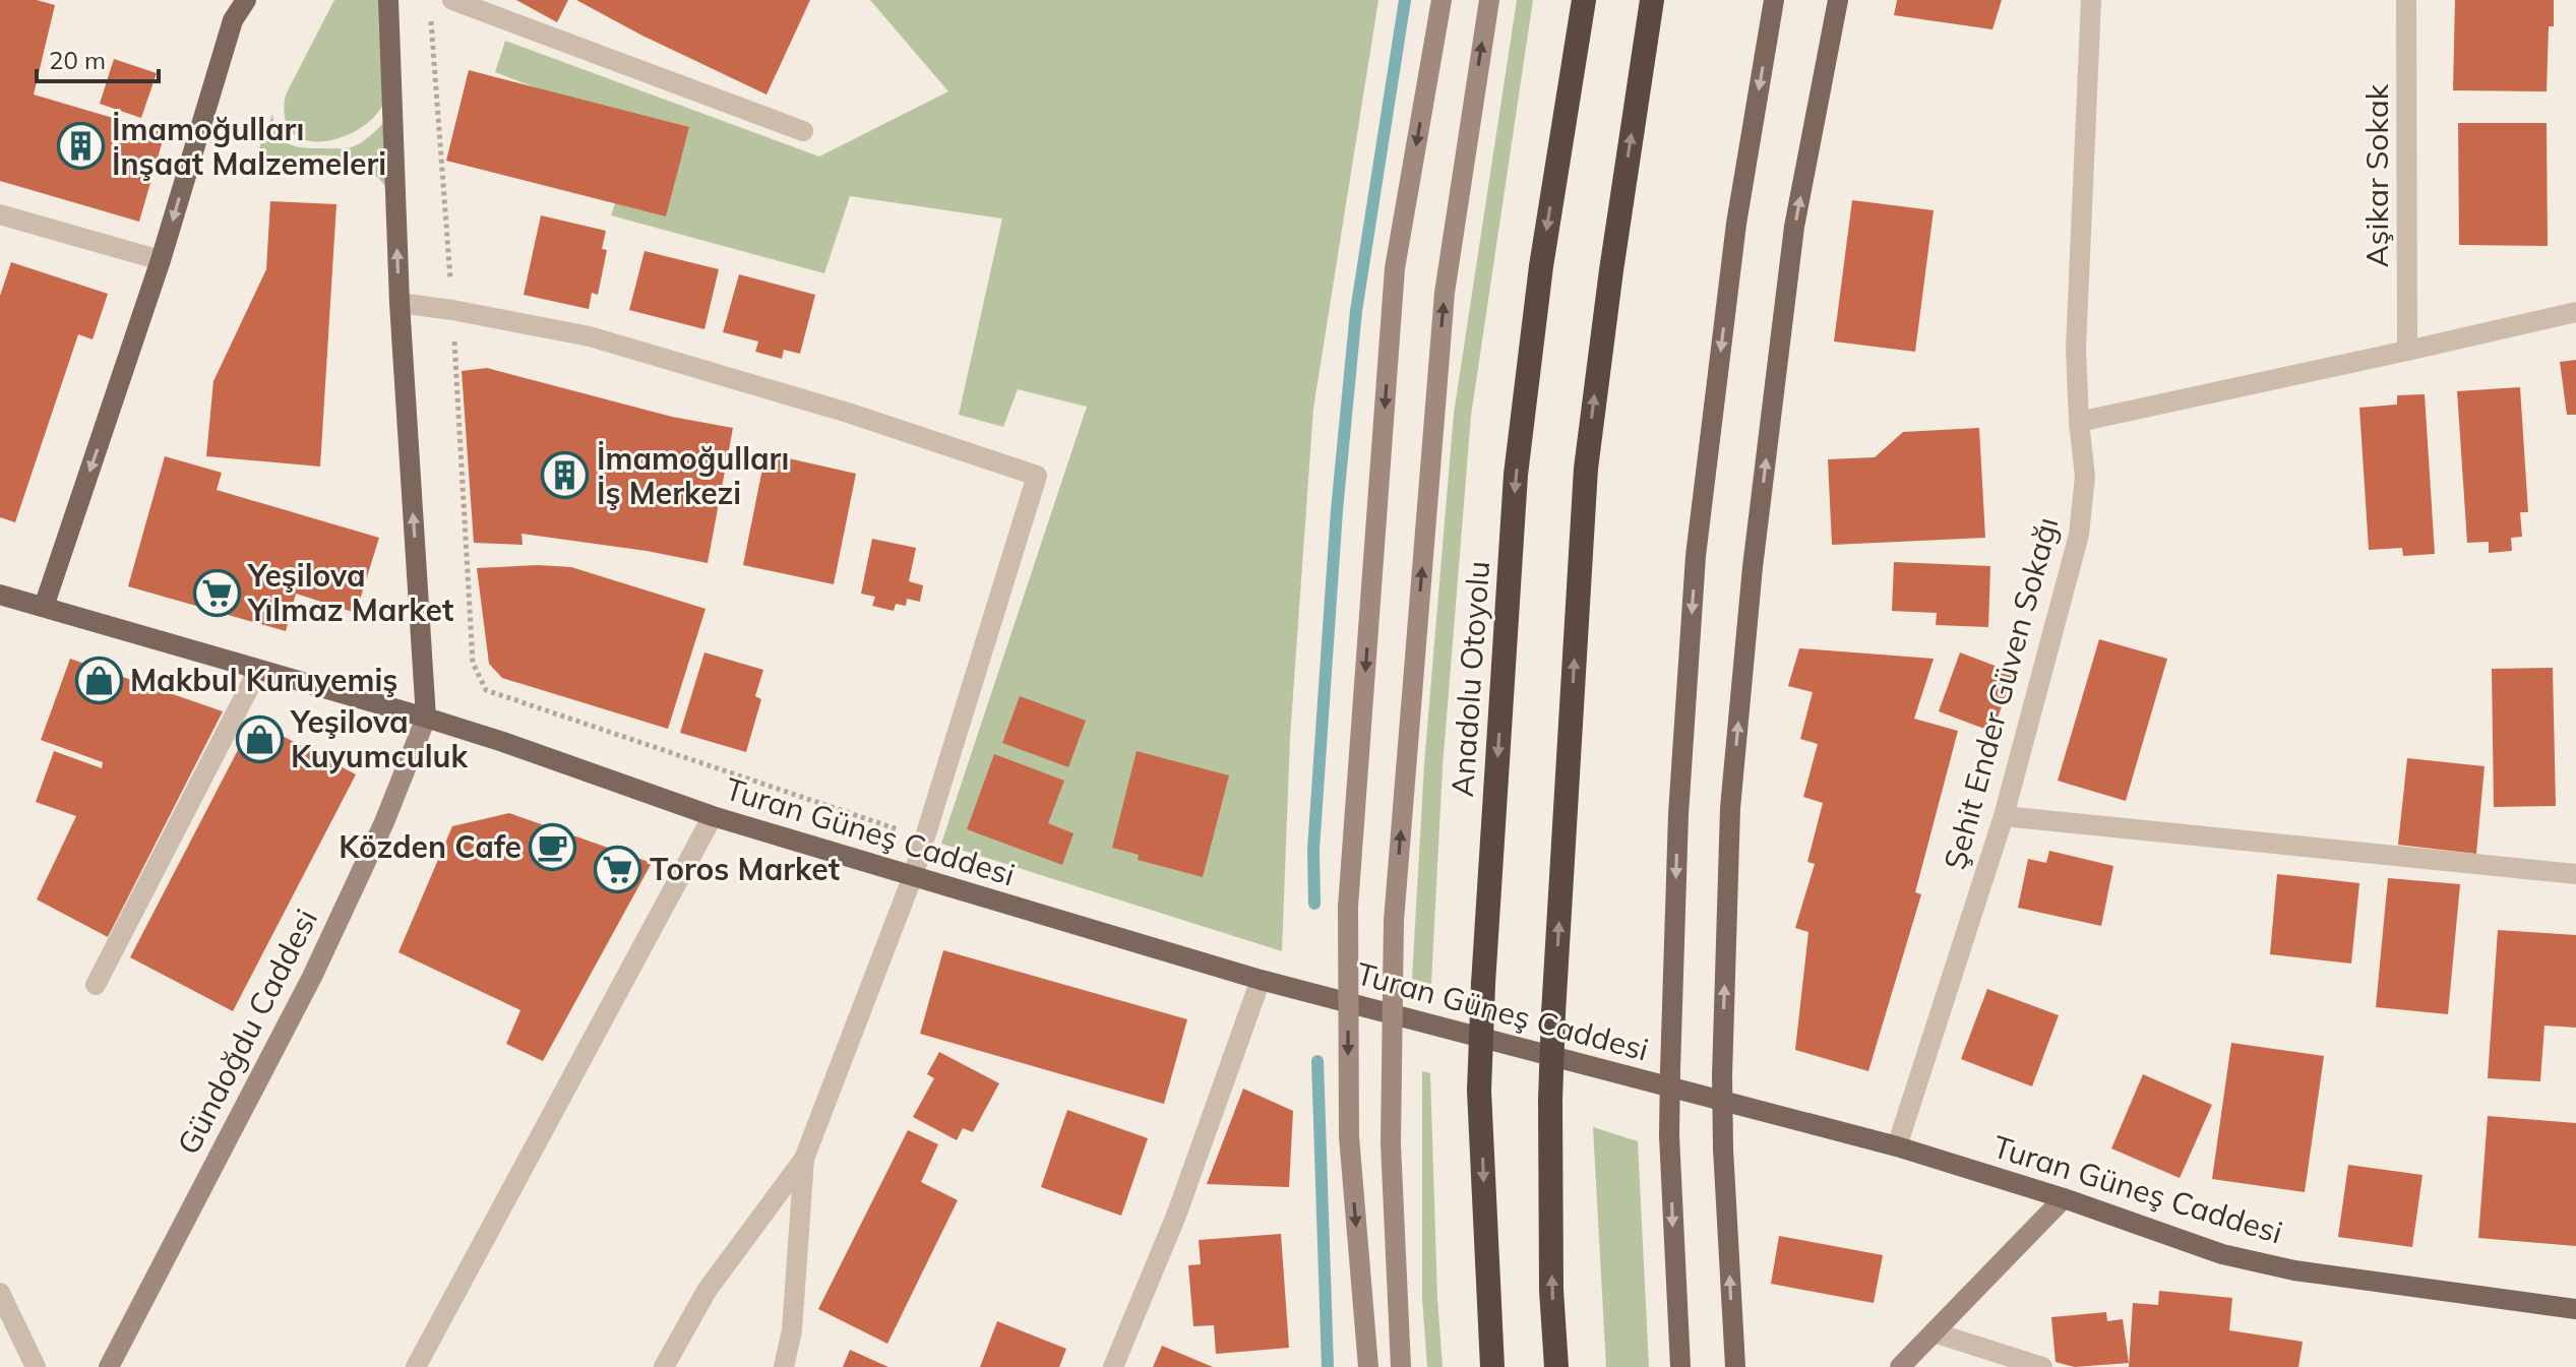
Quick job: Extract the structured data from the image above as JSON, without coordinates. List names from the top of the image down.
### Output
{
  "streets": {
    "highway": ["Anadolu Otoyolu"],
    "main road": ["Turan Güneş Caddesi"],
    "street": ["Aşikar Sokak", "Şehit Ender Güven Sokağı", "Gündoğdu Caddesi"]
  },
  "crossings": [
    ["Şehit Ender Güven Sokağı", "Turan Güneş Caddesi"],
    ["Turan Güneş Caddesi", "Gündoğdu Caddesi"]
  ],
  "places": {
    "building": ["İmamoğulları İnşaat Malzemeleri", "İmamoğulları İş Merkezi"],
    "supermarket": ["Yeşilova Yılmaz Market", "Toros Market"],
    "shop": ["Makbul Kuruyemiş", "Yeşilova Kuyumculuk"],
    "cafe": ["Közden Cafe"]
  },
  "scale_bar": "20 m"
}
